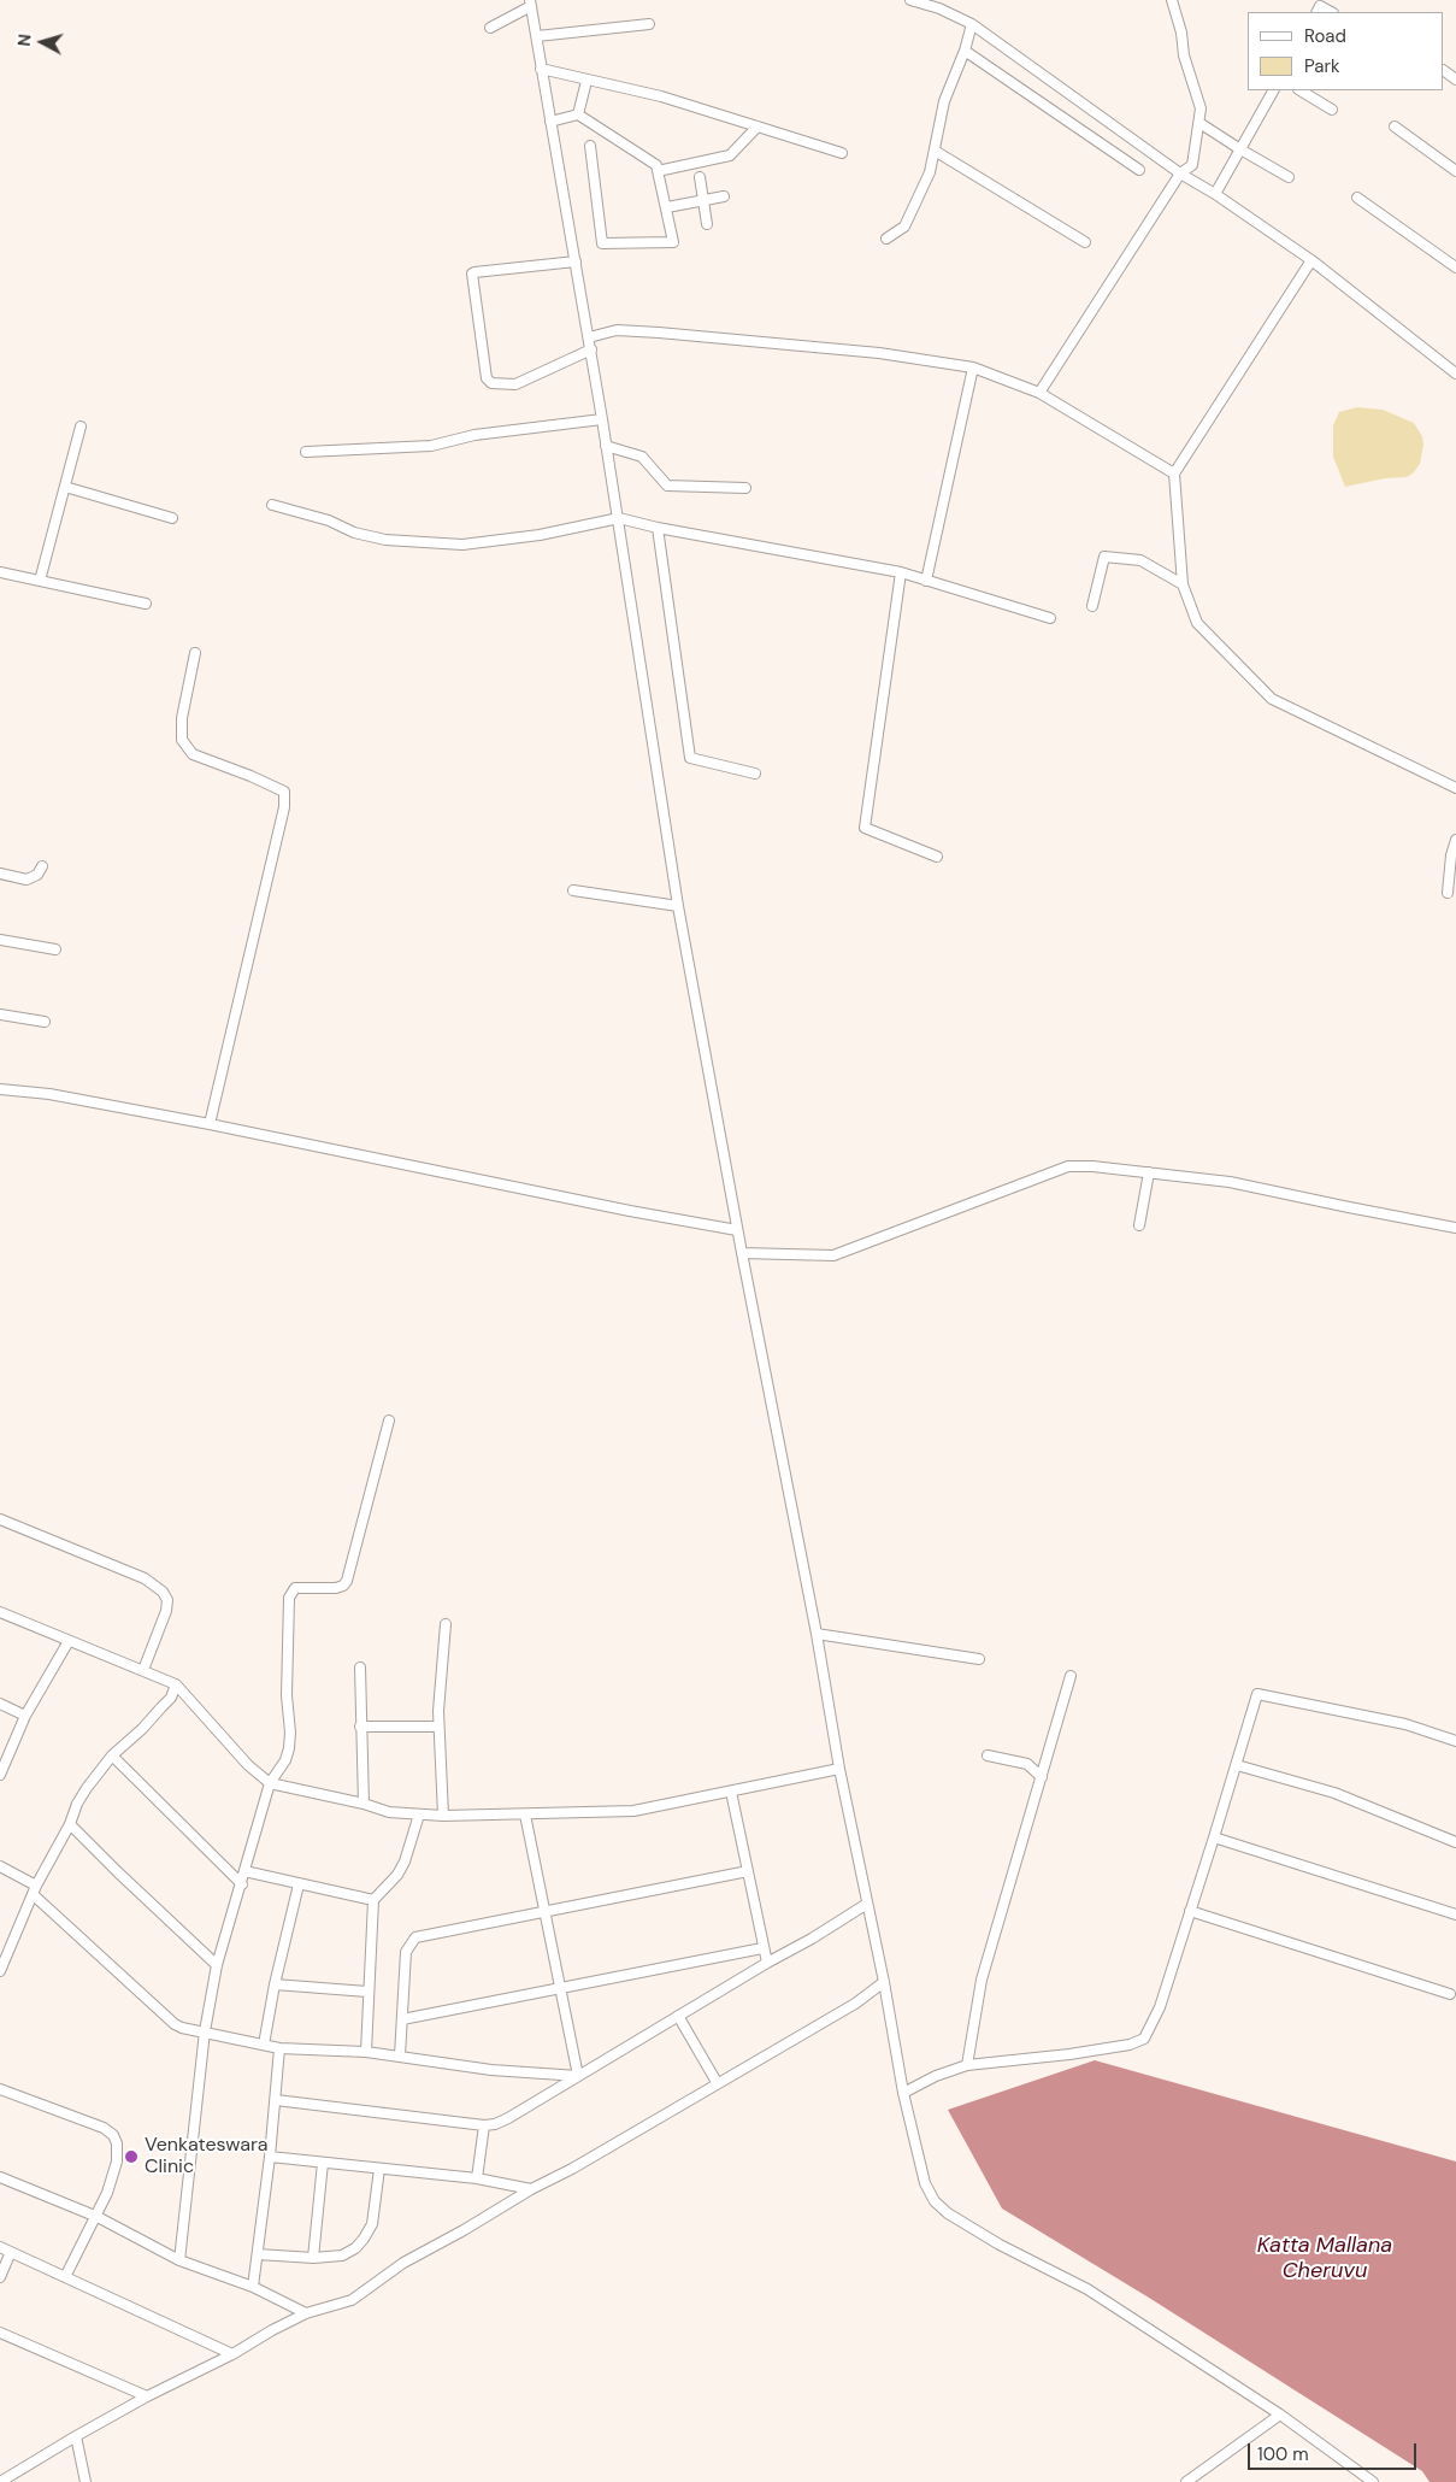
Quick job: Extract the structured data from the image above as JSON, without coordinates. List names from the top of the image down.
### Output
{
  "water": ["Katta Mallana Cheruvu"],
  "places": ["Venkateswara Clinic"],
  "legend": ["Road", "Park"],
  "scale_bar": "100 m",
  "north": "left"
}
